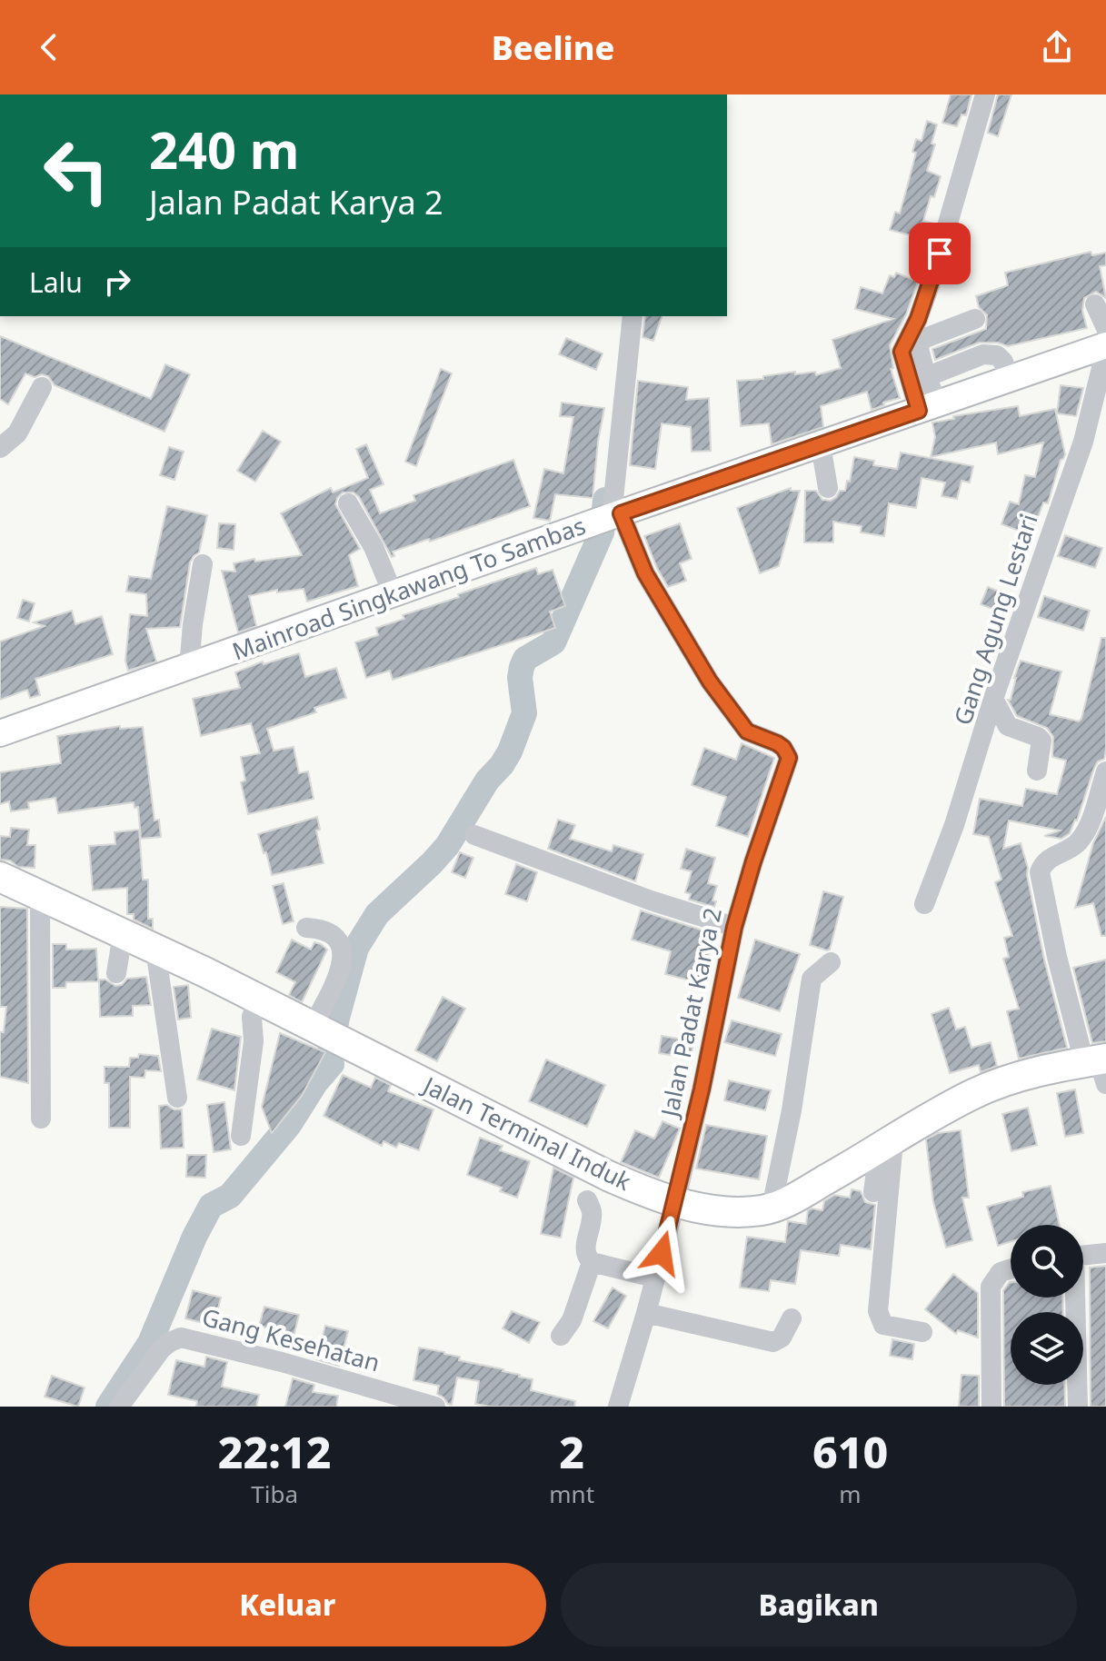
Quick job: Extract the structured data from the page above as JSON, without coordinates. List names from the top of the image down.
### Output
{
  "streets": {
    "highway": ["Jalan Terminal Induk"],
    "main road": ["Mainroad Singkawang To Sambas"],
    "street": ["Gang Agung Lestari", "Jalan Padat Karya 2", "Gang Kesehatan"]
  },
  "crossings": [
    ["Mainroad Singkawang To Sambas", "Gang Agung Lestari"],
    ["Mainroad Singkawang To Sambas", "Jalan Padat Karya 2"],
    ["Jalan Padat Karya 2", "Jalan Terminal Induk"]
  ],
  "page": {
    "header": "Beeline",
    "turn": ["240 m", "Jalan Padat Karya 2"],
    "then": "Lalu",
    "eta": [
      "22:12",
      "Tiba",
      "2",
      "mnt",
      "610",
      "m"
    ],
    "buttons": ["Keluar", "Bagikan"]
  }
}
